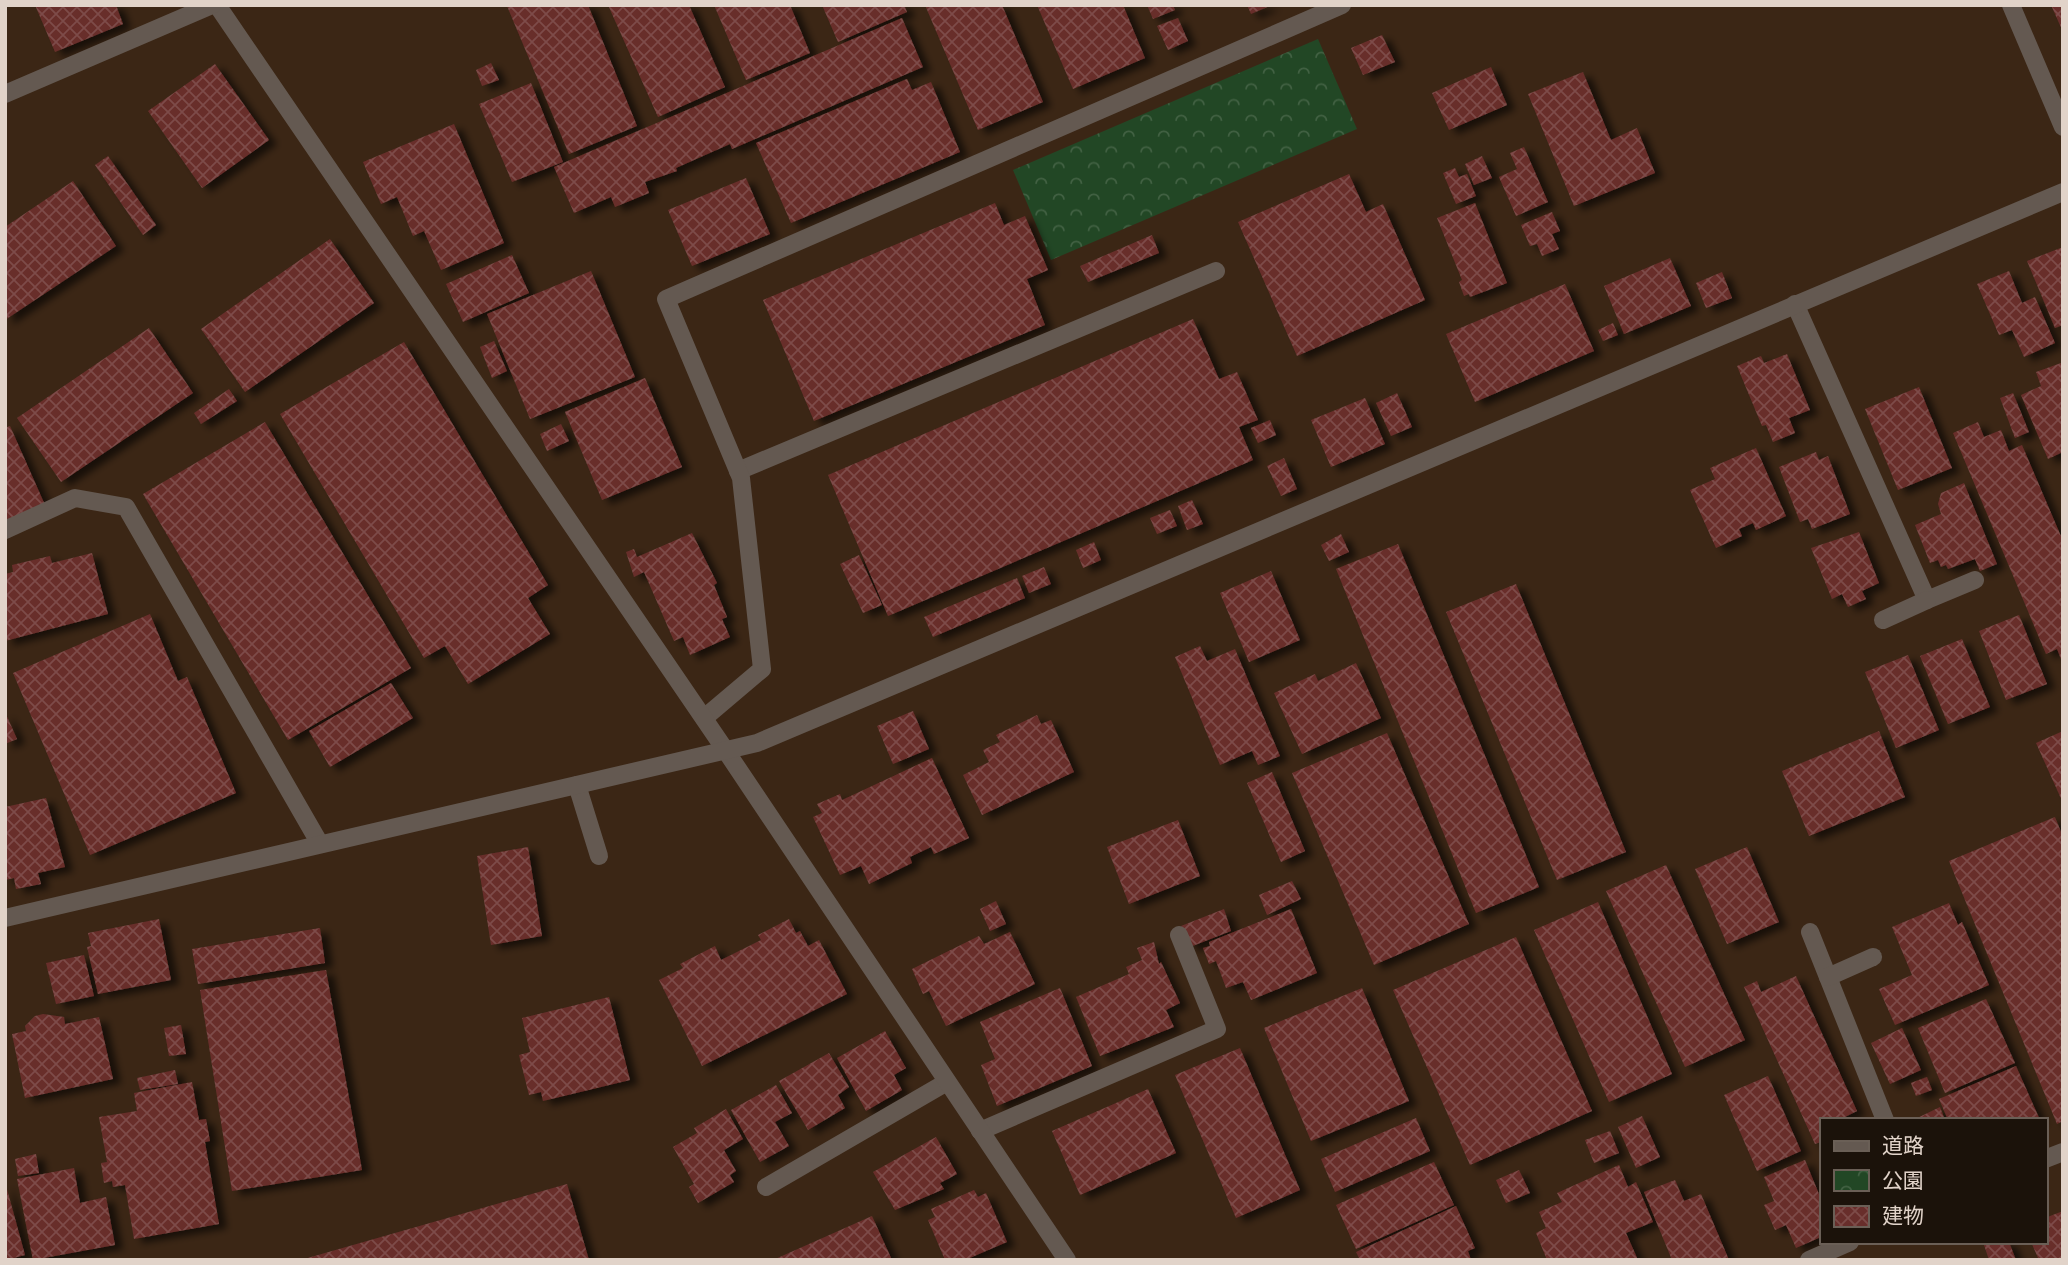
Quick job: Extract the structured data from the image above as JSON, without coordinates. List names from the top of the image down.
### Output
{
  "legend": ["道路", "公園", "建物"]
}
